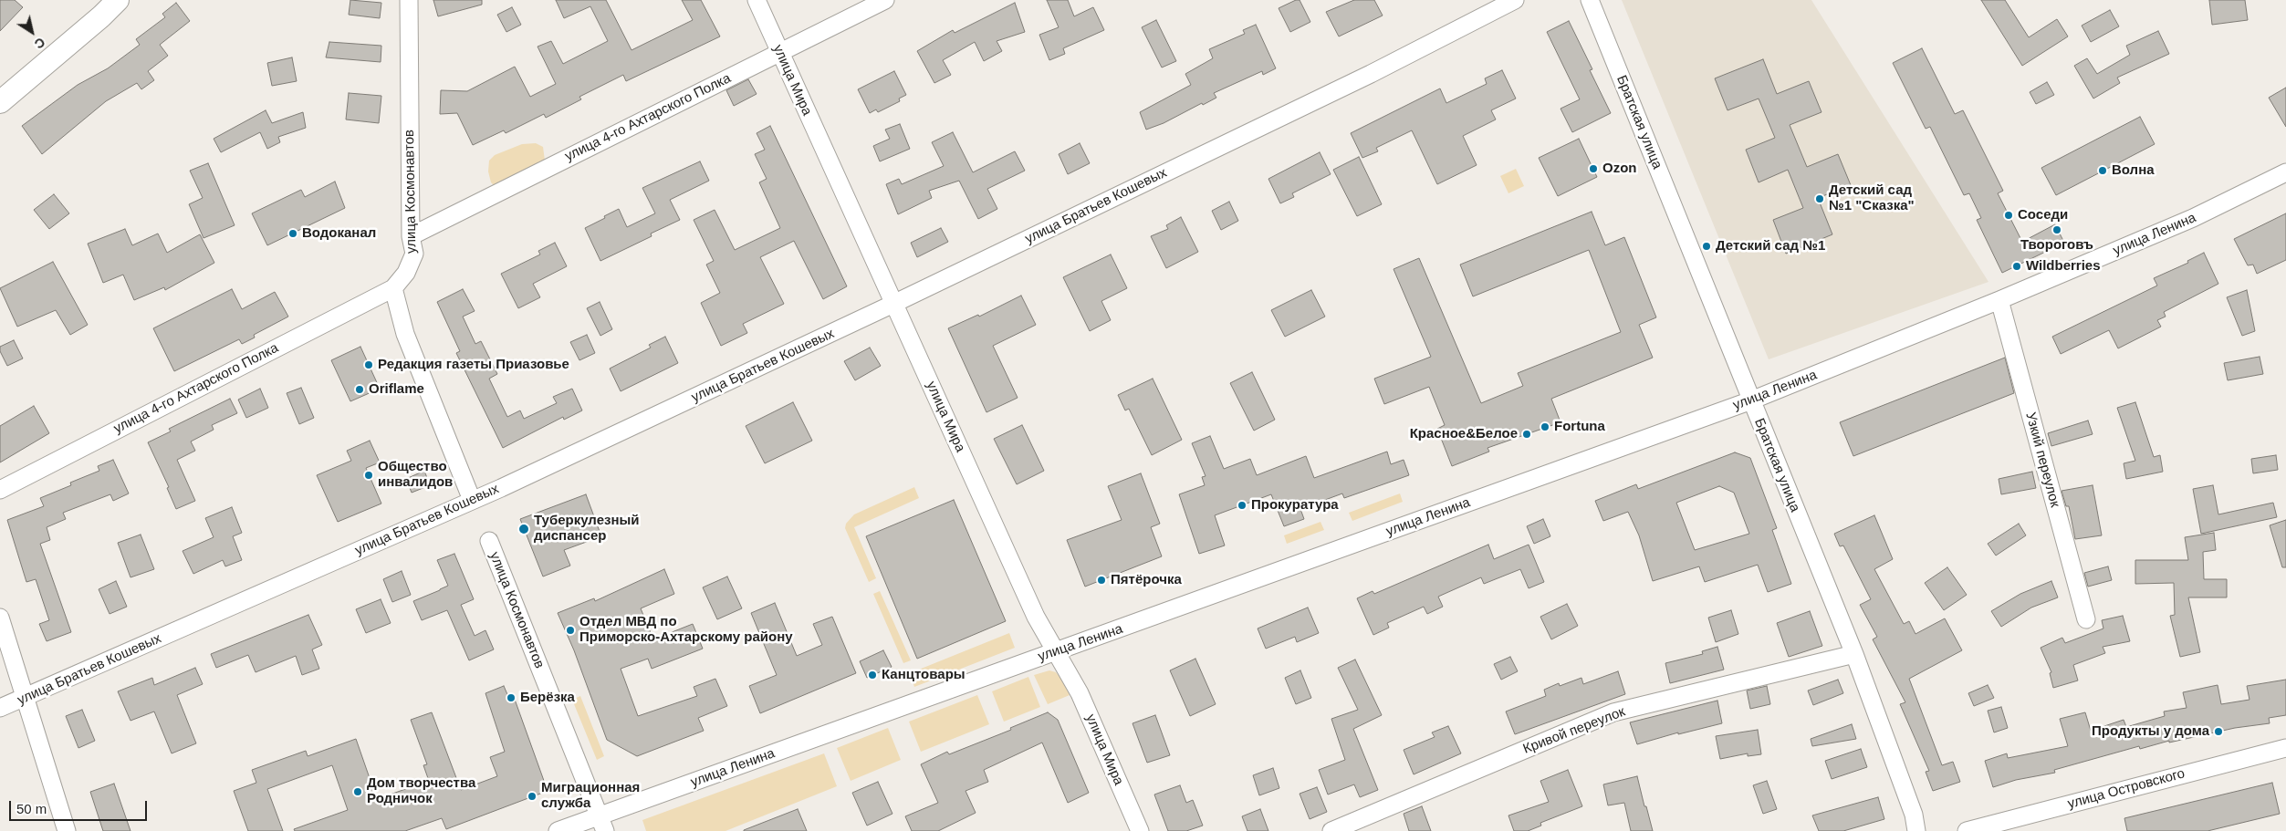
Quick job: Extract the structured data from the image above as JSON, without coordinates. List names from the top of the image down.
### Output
{
  "streets": {
    "street": [
      "улица Мира",
      "улица 4-го Ахтарского Полка",
      "Братская улица",
      "улица Космонавтов",
      "улица Братьев Кошевых",
      "улица Ленина",
      "Узкий переулок",
      "Кривой переулок",
      "улица Островского"
    ]
  },
  "crossings": [
    ["улица Мира", "улица 4-го Ахтарского Полка"],
    ["улица Мира", "улица Братьев Кошевых"],
    ["улица Мира", "улица Ленина"],
    ["улица 4-го Ахтарского Полка", "улица Космонавтов"],
    ["Братская улица", "улица Ленина"],
    ["Братская улица", "Кривой переулок"],
    ["улица Космонавтов", "улица Ленина"],
    ["улица Ленина", "Узкий переулок"]
  ],
  "places": [
    "Ozon",
    "Волна",
    "Детский сад №1 \"Сказка\"",
    "Соседи",
    "Твороговъ",
    "Водоканал",
    "Детский сад №1",
    "Wildberries",
    "Редакция газеты Приазовье",
    "Oriflame",
    "Fortuna",
    "Красное&Белое",
    "Общество инвалидов",
    "Прокуратура",
    "Туберкулезный диспансер",
    "Пятёрочка",
    "Отдел МВД по Приморско-Ахтарскому району",
    "Канцтовары",
    "Берёзка",
    "Продукты у дома",
    "Дом творчества Родничок",
    "Миграционная служба"
  ],
  "scale_bar": "50 m",
  "north": "bottom right"
}
